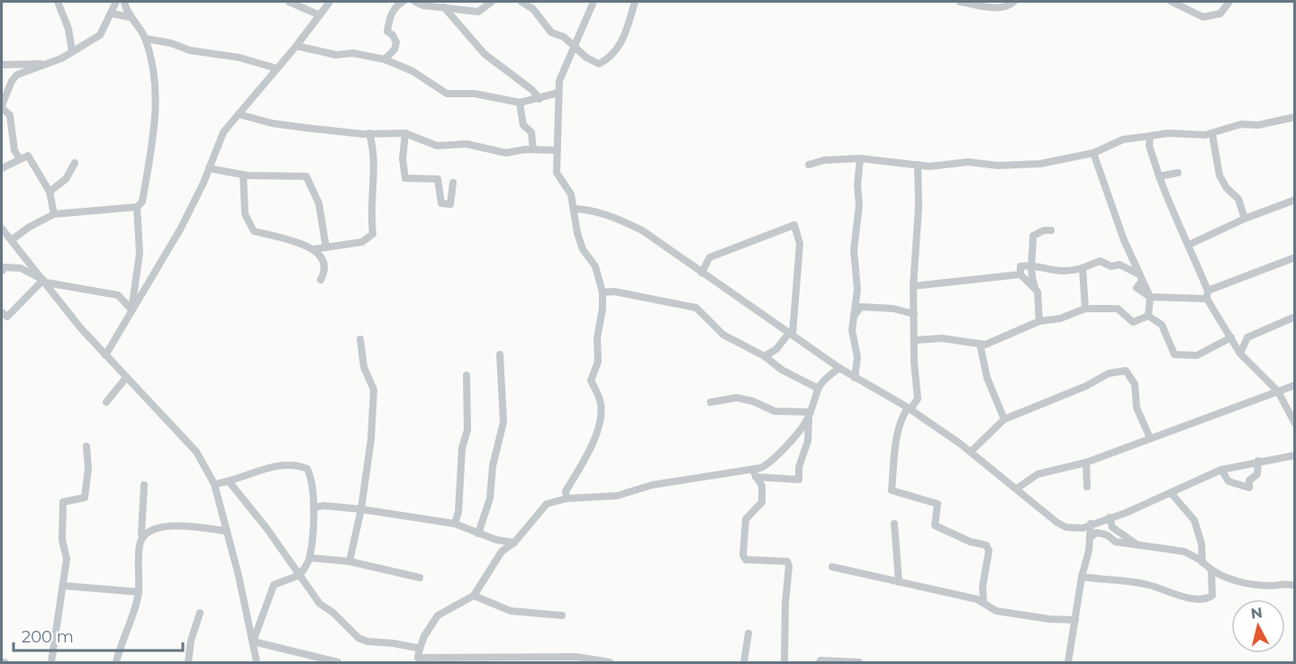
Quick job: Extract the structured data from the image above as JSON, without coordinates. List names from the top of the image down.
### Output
{
  "scale_bar": "200 m",
  "north": "top"
}
